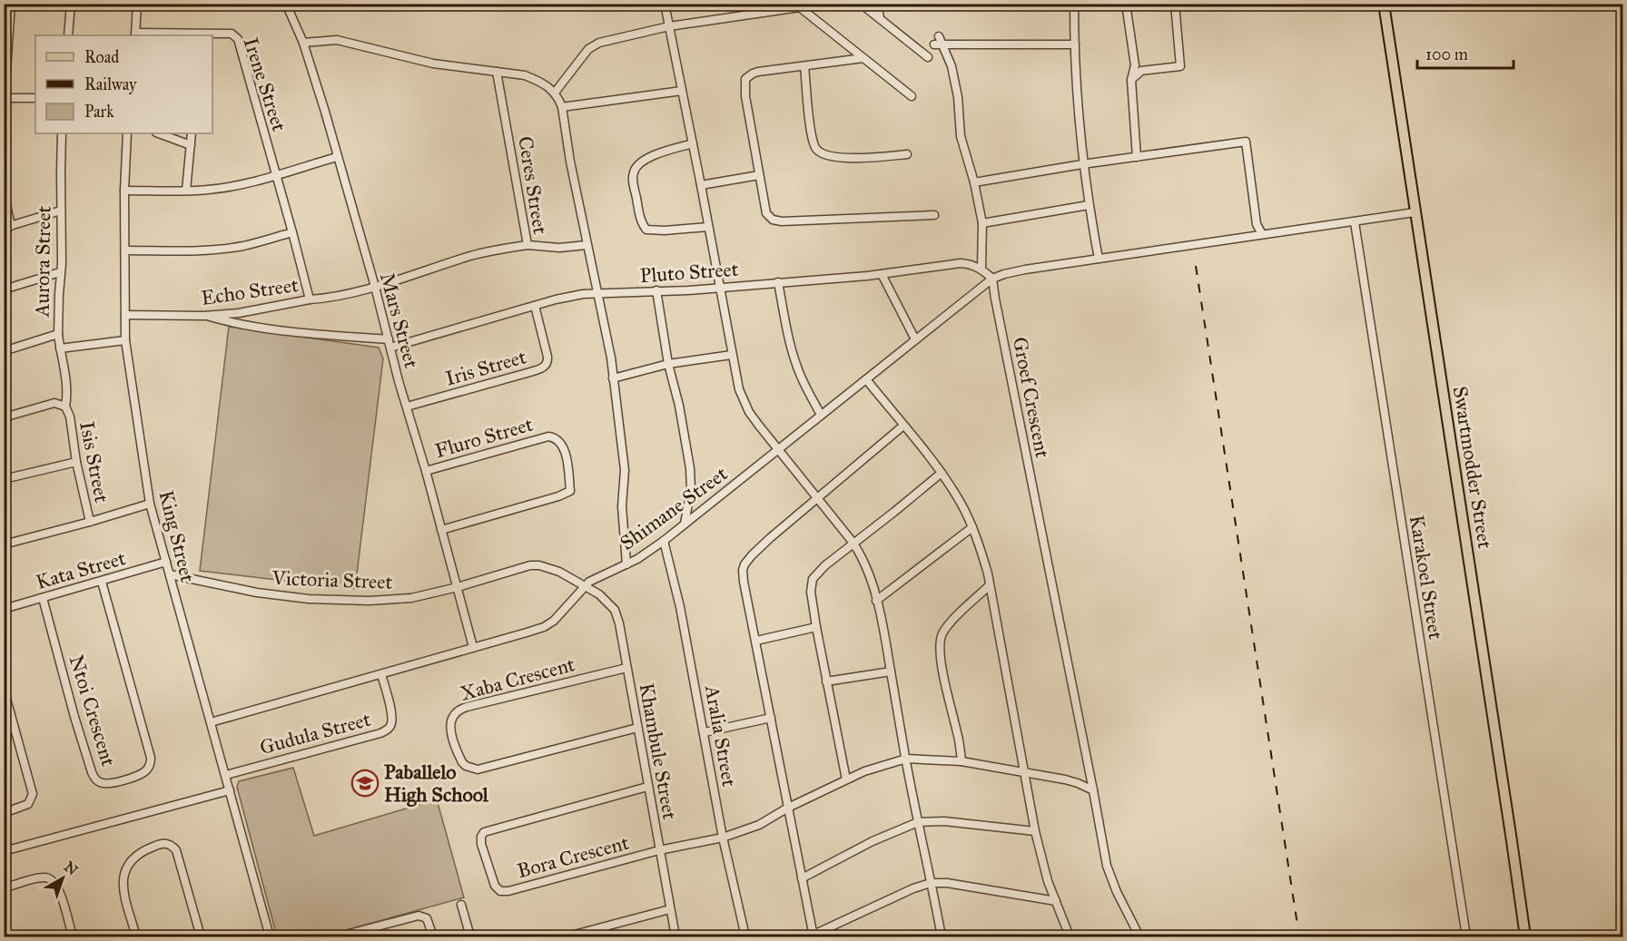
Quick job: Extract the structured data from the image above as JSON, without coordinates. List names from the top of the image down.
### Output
{
  "streets": {
    "main road": ["Swartmodder Street"],
    "street": [
      "Irene Street",
      "Ceres Street",
      "Aurora Street",
      "Pluto Street",
      "Echo Street",
      "Mars Street",
      "Iris Street",
      "Groef Crescent",
      "Fluro Street",
      "Isis Street",
      "Shimane Street",
      "King Street",
      "Kata Street",
      "Karakoel Street",
      "Victoria Street",
      "Xaba Crescent",
      "Ntoi Crescent",
      "Gudula Street",
      "Aralia Street",
      "Khambule Street",
      "Bora Crescent"
    ]
  },
  "crossings": [
    ["Irene Street", "Echo Street"],
    ["Ceres Street", "Echo Street"],
    ["Ceres Street", "Mars Street"],
    ["Pluto Street", "Mars Street"],
    ["Pluto Street", "Iris Street"],
    ["Echo Street", "King Street"],
    ["Mars Street", "Iris Street"],
    ["Mars Street", "Fluro Street"],
    ["Mars Street", "Shimane Street"],
    ["Mars Street", "Victoria Street"],
    ["Groef Crescent", "Shimane Street"],
    ["Groef Crescent", "Bora Crescent"],
    ["Shimane Street", "King Street"],
    ["Shimane Street", "Victoria Street"],
    ["Shimane Street", "Gudula Street"],
    ["Shimane Street", "Aralia Street"],
    ["Shimane Street", "Khambule Street"],
    ["King Street", "Kata Street"],
    ["King Street", "Victoria Street"],
    ["King Street", "Gudula Street"],
    ["Kata Street", "Ntoi Crescent"],
    ["Victoria Street", "Khambule Street"],
    ["Xaba Crescent", "Khambule Street"],
    ["Aralia Street", "Bora Crescent"],
    ["Khambule Street", "Bora Crescent"]
  ],
  "places": {
    "school or university": ["Paballelo High School"]
  },
  "legend": ["Road", "Railway", "Park"],
  "scale_bar": "100 m",
  "north": "top right"
}
